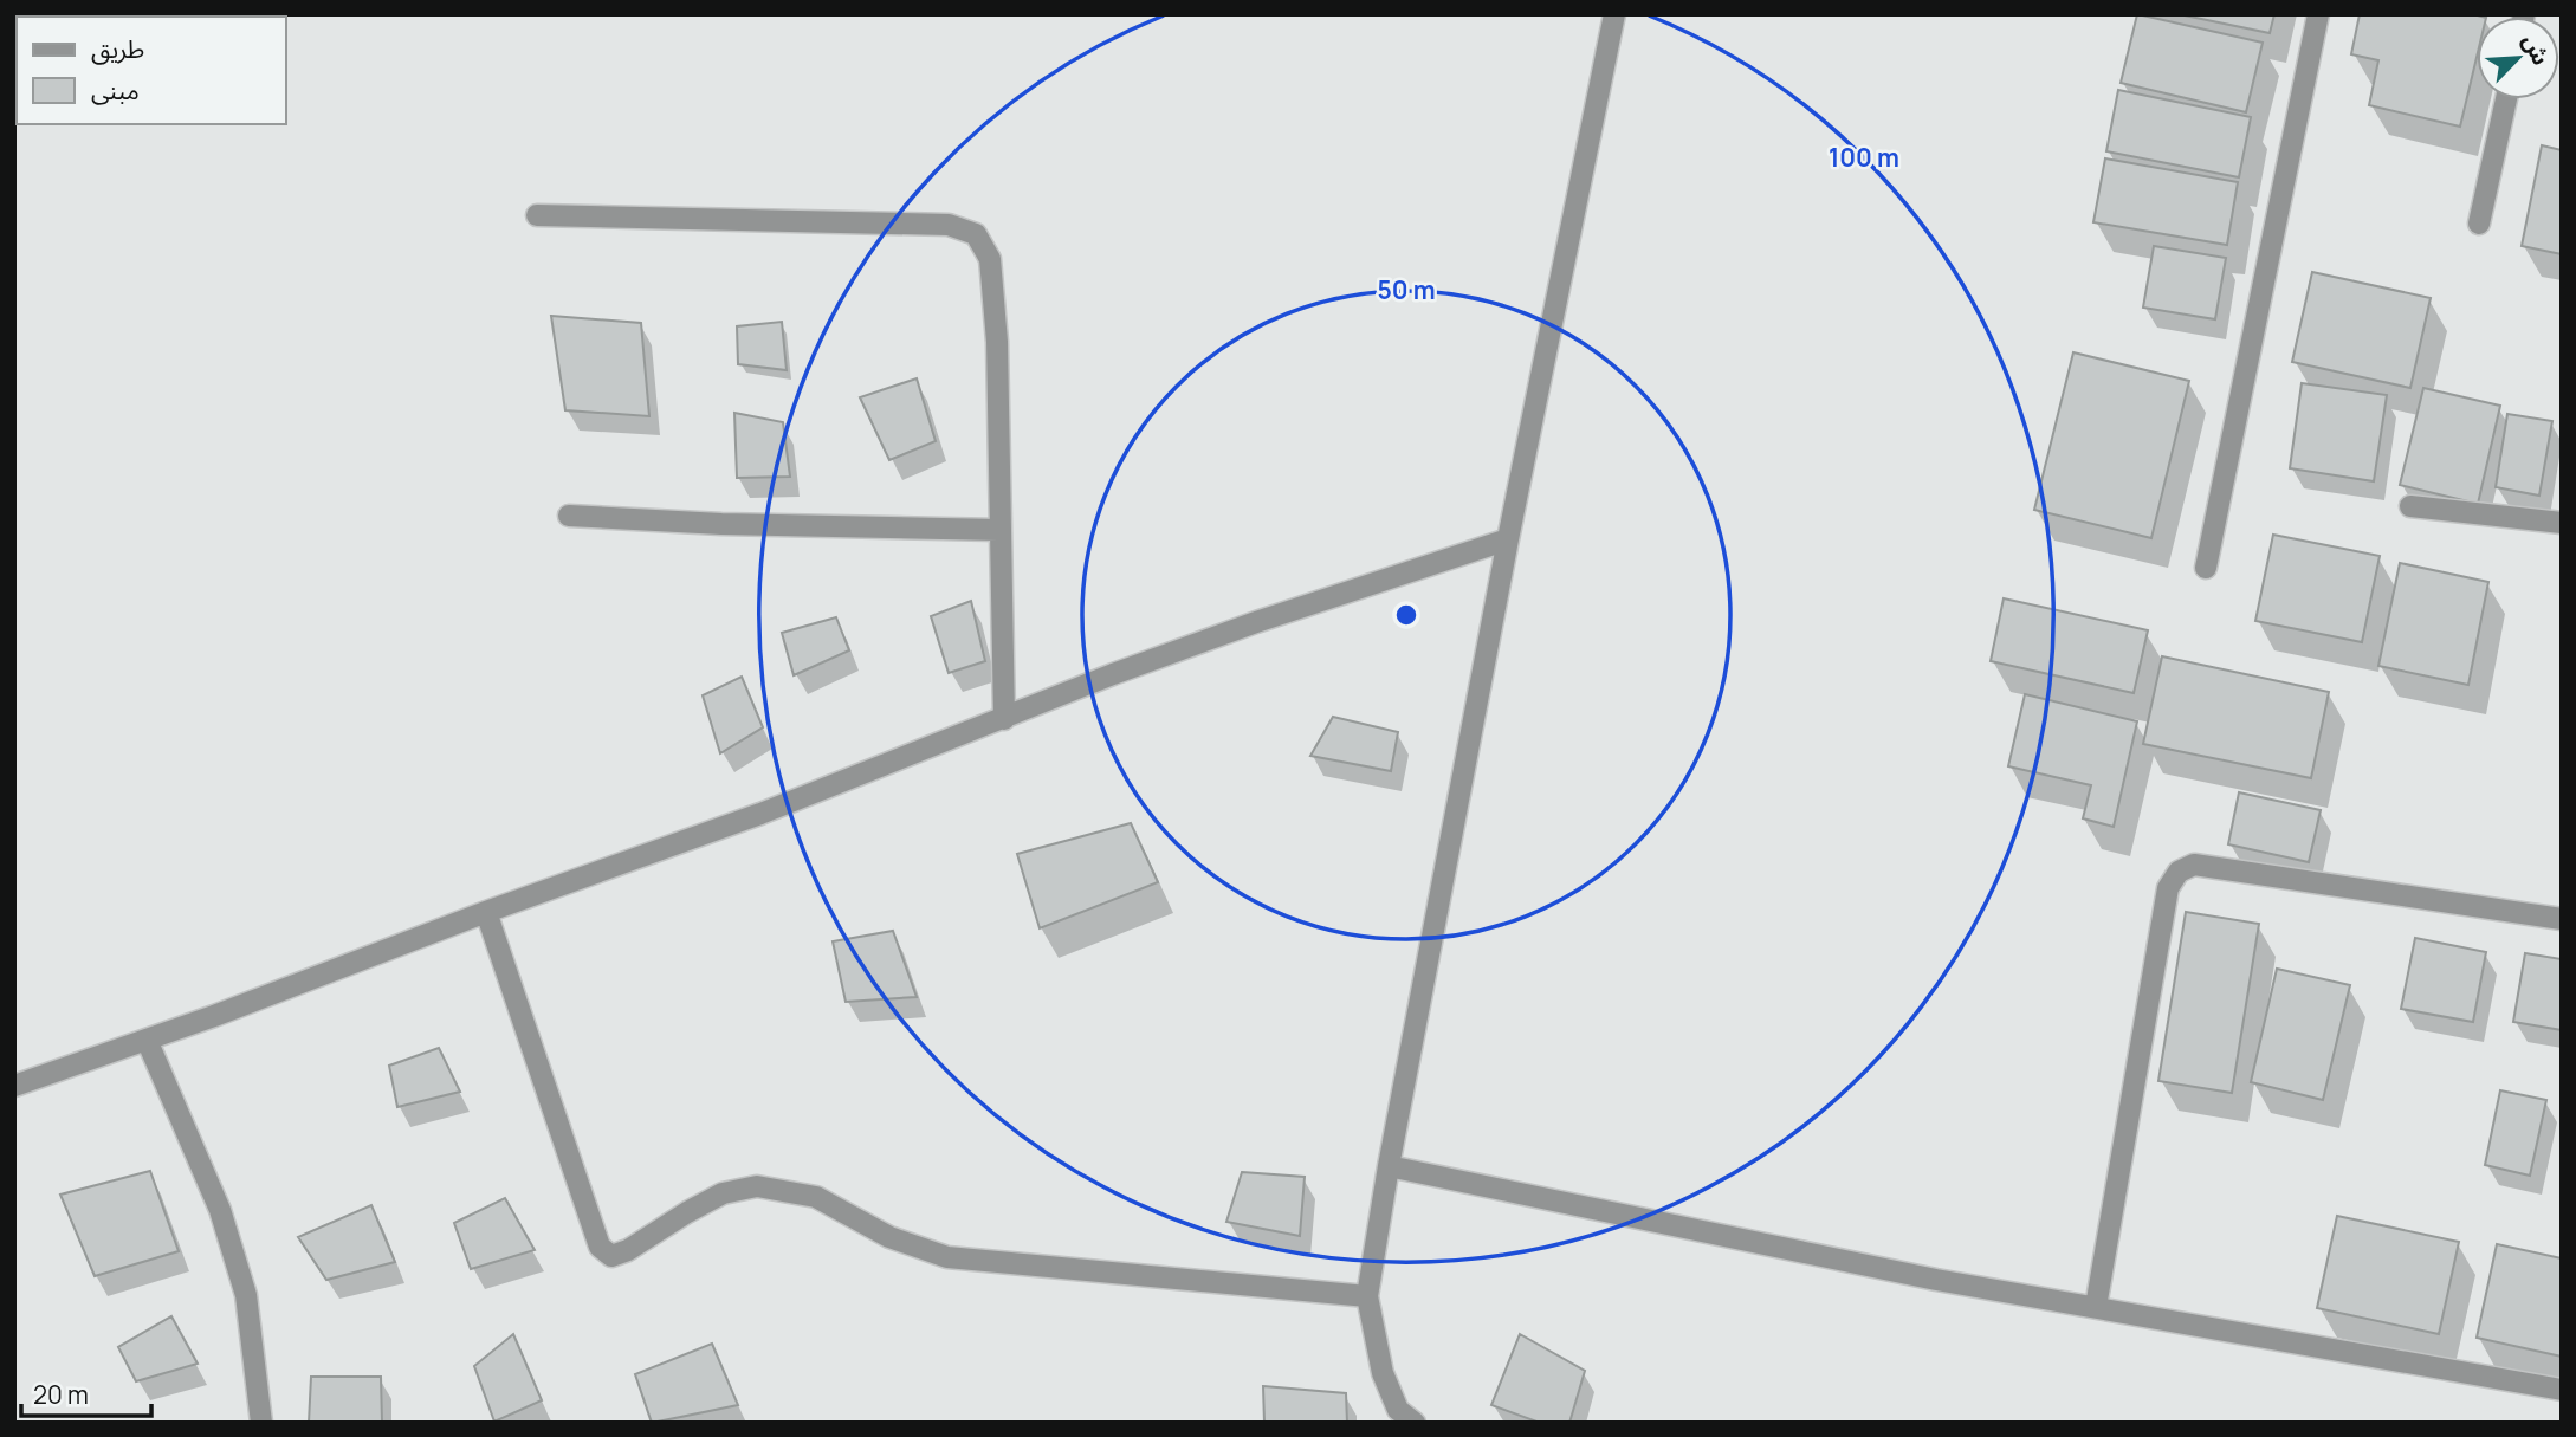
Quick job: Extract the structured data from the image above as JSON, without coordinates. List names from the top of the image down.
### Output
{
  "legend": ["طريق", "مبنى"],
  "scale_bar": "20 m",
  "north": "top right",
  "rings": ["100 m", "50 m"]
}
